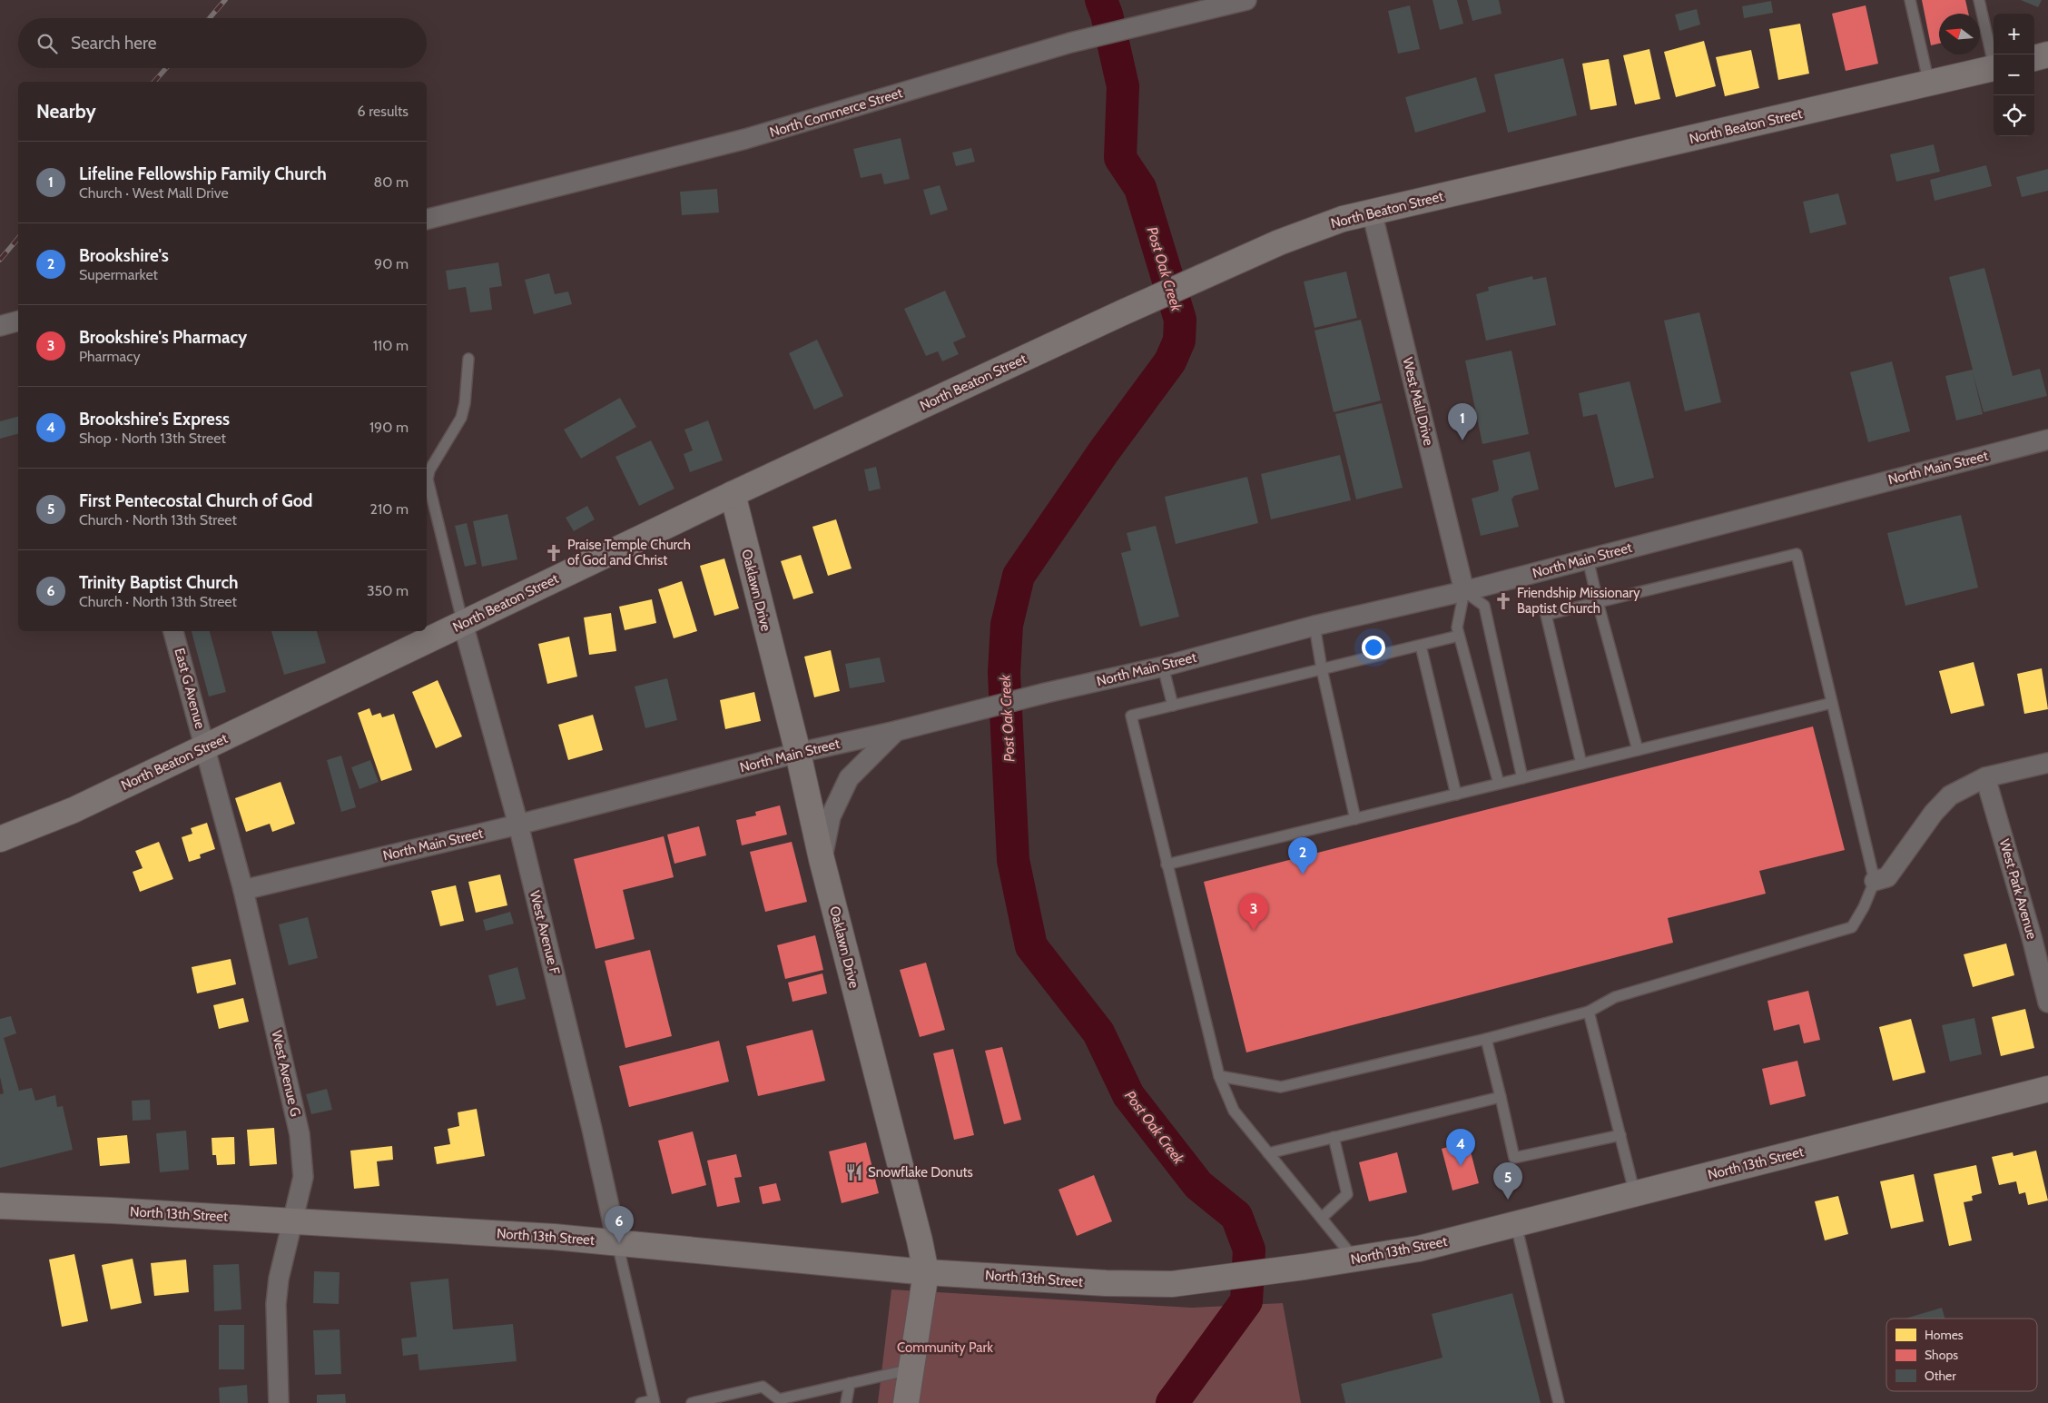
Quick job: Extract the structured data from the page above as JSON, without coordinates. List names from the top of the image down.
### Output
{
  "streets": {
    "street": [
      "North Commerce Street",
      "North Beaton Street",
      "West Mall Drive",
      "North Main Street",
      "Oaklawn Drive",
      "East G Avenue",
      "West Park Avenue",
      "West Avenue F",
      "West Avenue G",
      "North 13th Street"
    ]
  },
  "crossings": [
    ["North Beaton Street", "West Mall Drive"],
    ["North Beaton Street", "Oaklawn Drive"],
    ["North Beaton Street", "East G Avenue"],
    ["North Beaton Street", "West Avenue F"],
    ["North Beaton Street", "West Avenue G"],
    ["West Mall Drive", "North Main Street"],
    ["North Main Street", "Oaklawn Drive"],
    ["North Main Street", "West Avenue F"],
    ["North Main Street", "West Avenue G"],
    ["Oaklawn Drive", "North 13th Street"],
    ["East G Avenue", "West Avenue G"],
    ["West Avenue F", "North 13th Street"],
    ["West Avenue G", "North 13th Street"]
  ],
  "water": ["Post Oak Creek"],
  "parks": ["Community Park"],
  "places": {
    "church": ["Praise Temple Church of God and Christ", "Friendship Missionary Baptist Church"],
    "restaurant": ["Snowflake Donuts"]
  },
  "legend": ["Homes", "Shops", "Other"],
  "north": "left",
  "page": {
    "map_buttons": ["+", "−"],
    "search": "Search here",
    "heading": ["Nearby", "6 results"],
    "list": [
      {
        "mark": "1",
        "name": "Lifeline Fellowship Family Church",
        "note": "Church · West Mall Drive",
        "value": "80 m"
      },
      {
        "mark": "2",
        "name": "Brookshire's",
        "note": "Supermarket",
        "value": "90 m"
      },
      {
        "mark": "3",
        "name": "Brookshire's Pharmacy",
        "note": "Pharmacy",
        "value": "110 m"
      },
      {
        "mark": "4",
        "name": "Brookshire's Express",
        "note": "Shop · North 13th Street",
        "value": "190 m"
      },
      {
        "mark": "5",
        "name": "First Pentecostal Church of God",
        "note": "Church · North 13th Street",
        "value": "210 m"
      },
      {
        "mark": "6",
        "name": "Trinity Baptist Church",
        "note": "Church · North 13th Street",
        "value": "350 m"
      }
    ],
    "pins": [
      "1",
      "2",
      "3",
      "4",
      "5",
      "6"
    ]
  }
}
